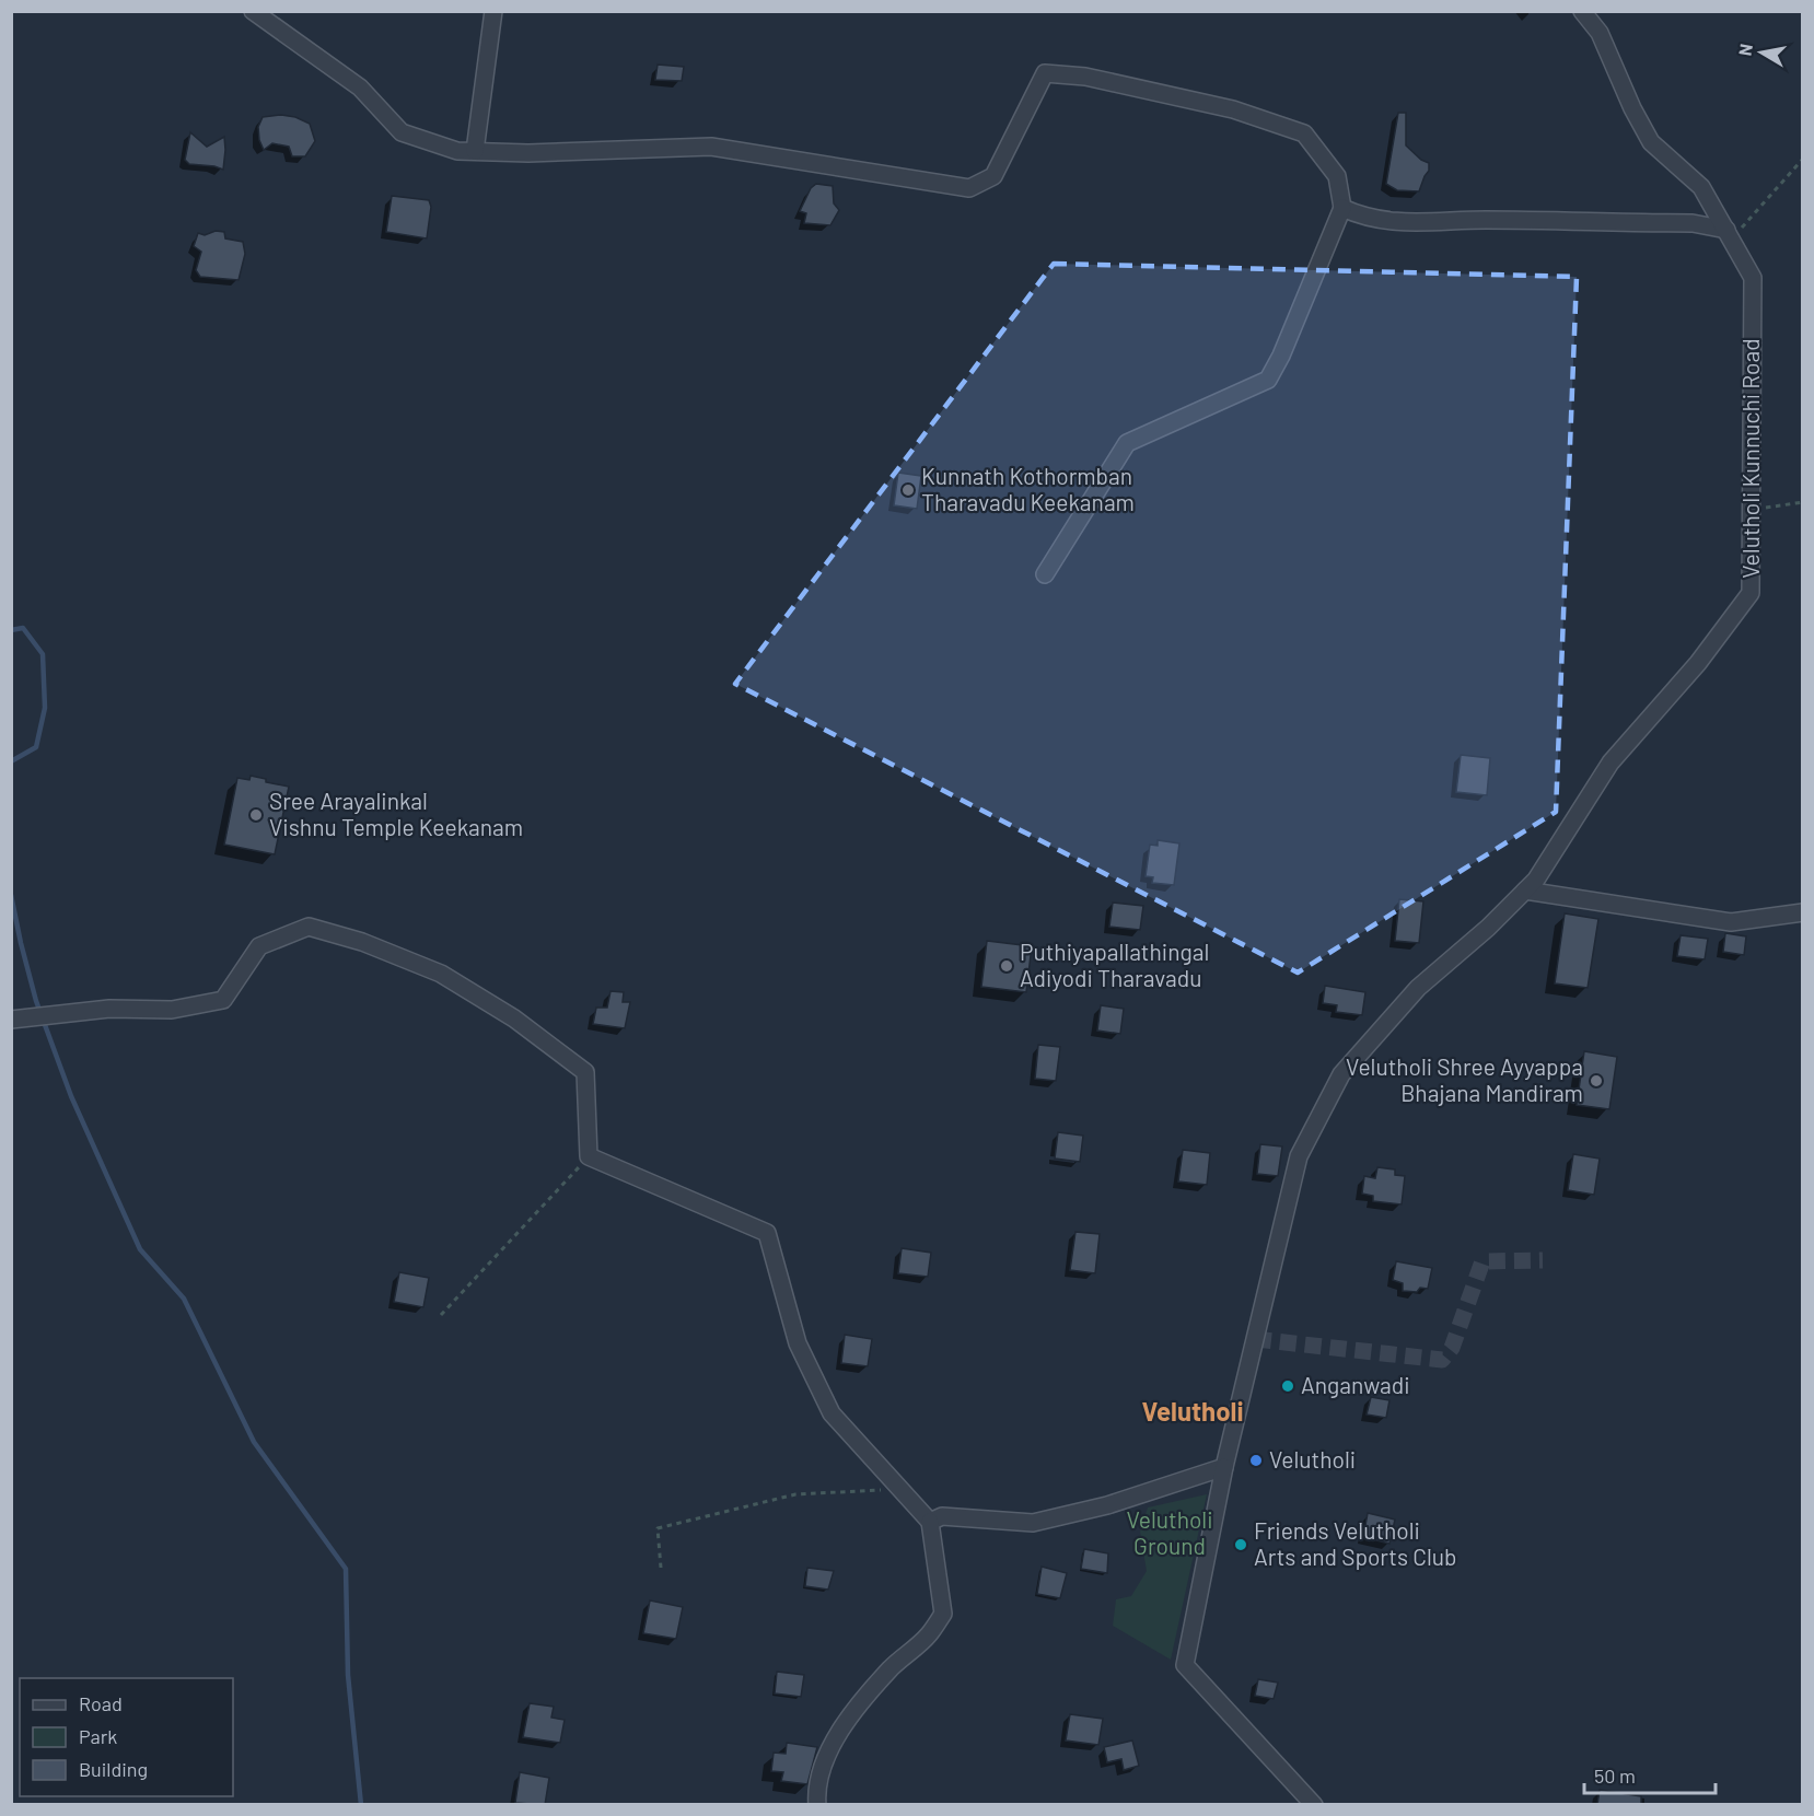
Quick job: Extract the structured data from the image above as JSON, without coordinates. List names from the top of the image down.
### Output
{
  "streets": {
    "street": ["Velutholi Kunnuchi Road"]
  },
  "districts": ["Velutholi"],
  "parks": ["Velutholi Ground"],
  "places": [
    "Kunnath Kothormban Tharavadu Keekanam",
    "Sree Arayalinkal Vishnu Temple Keekanam",
    "Puthiyapallathingal Adiyodi Tharavadu",
    "Velutholi Shree Ayyappa Bhajana Mandiram",
    "Anganwadi",
    "Velutholi",
    "Friends Velutholi Arts and Sports Club"
  ],
  "legend": ["Road", "Park", "Building"],
  "scale_bar": "50 m",
  "north": "left"
}
